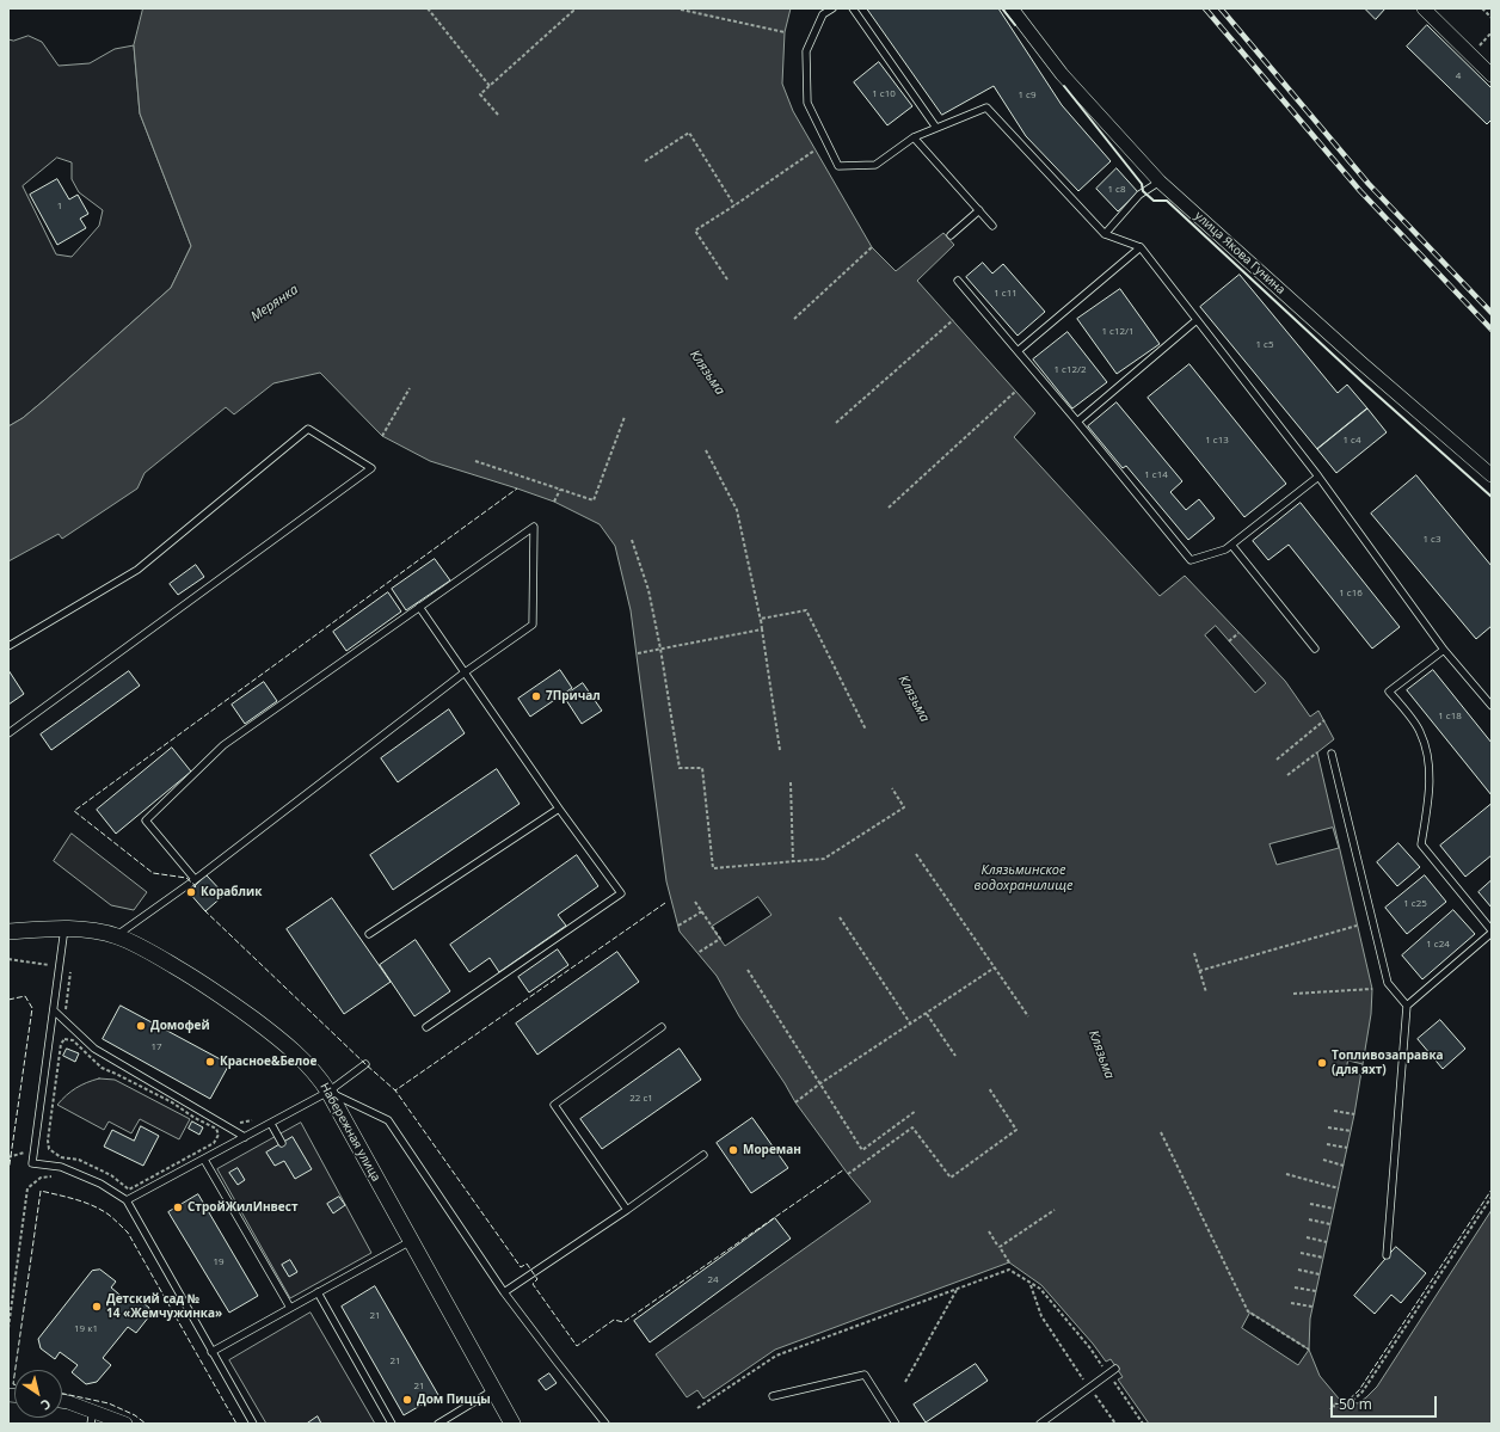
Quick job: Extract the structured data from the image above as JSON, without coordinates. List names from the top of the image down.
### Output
{
  "streets": {
    "street": ["улица Якова Гунина", "Набережная улица"]
  },
  "water": ["Мерянка", "Клязьма", "Клязьминское водохранилище"],
  "places": [
    "7Причал",
    "Кораблик",
    "Домофей",
    "Красное&Белое",
    "Топливозаправка (для яхт)",
    "Мореман",
    "СтройЖилИнвест",
    "Детский сад № 14 «Жемчужинка»",
    "Дом Пиццы"
  ],
  "house_numbers": [
    "4",
    "1 с10",
    "1 с9",
    "1 с8",
    "1",
    "1 с11",
    "1 с12/1",
    "1 с5",
    "1 с12/2",
    "1 с13",
    "1 с4",
    "1 с14",
    "1 с3",
    "1 с16",
    "1 с18",
    "1 с25",
    "1 с24",
    "17",
    "22 с1",
    "19",
    "24",
    "21",
    "19 к1",
    "21",
    "21"
  ],
  "scale_bar": "50 m",
  "north": "bottom right"
}
